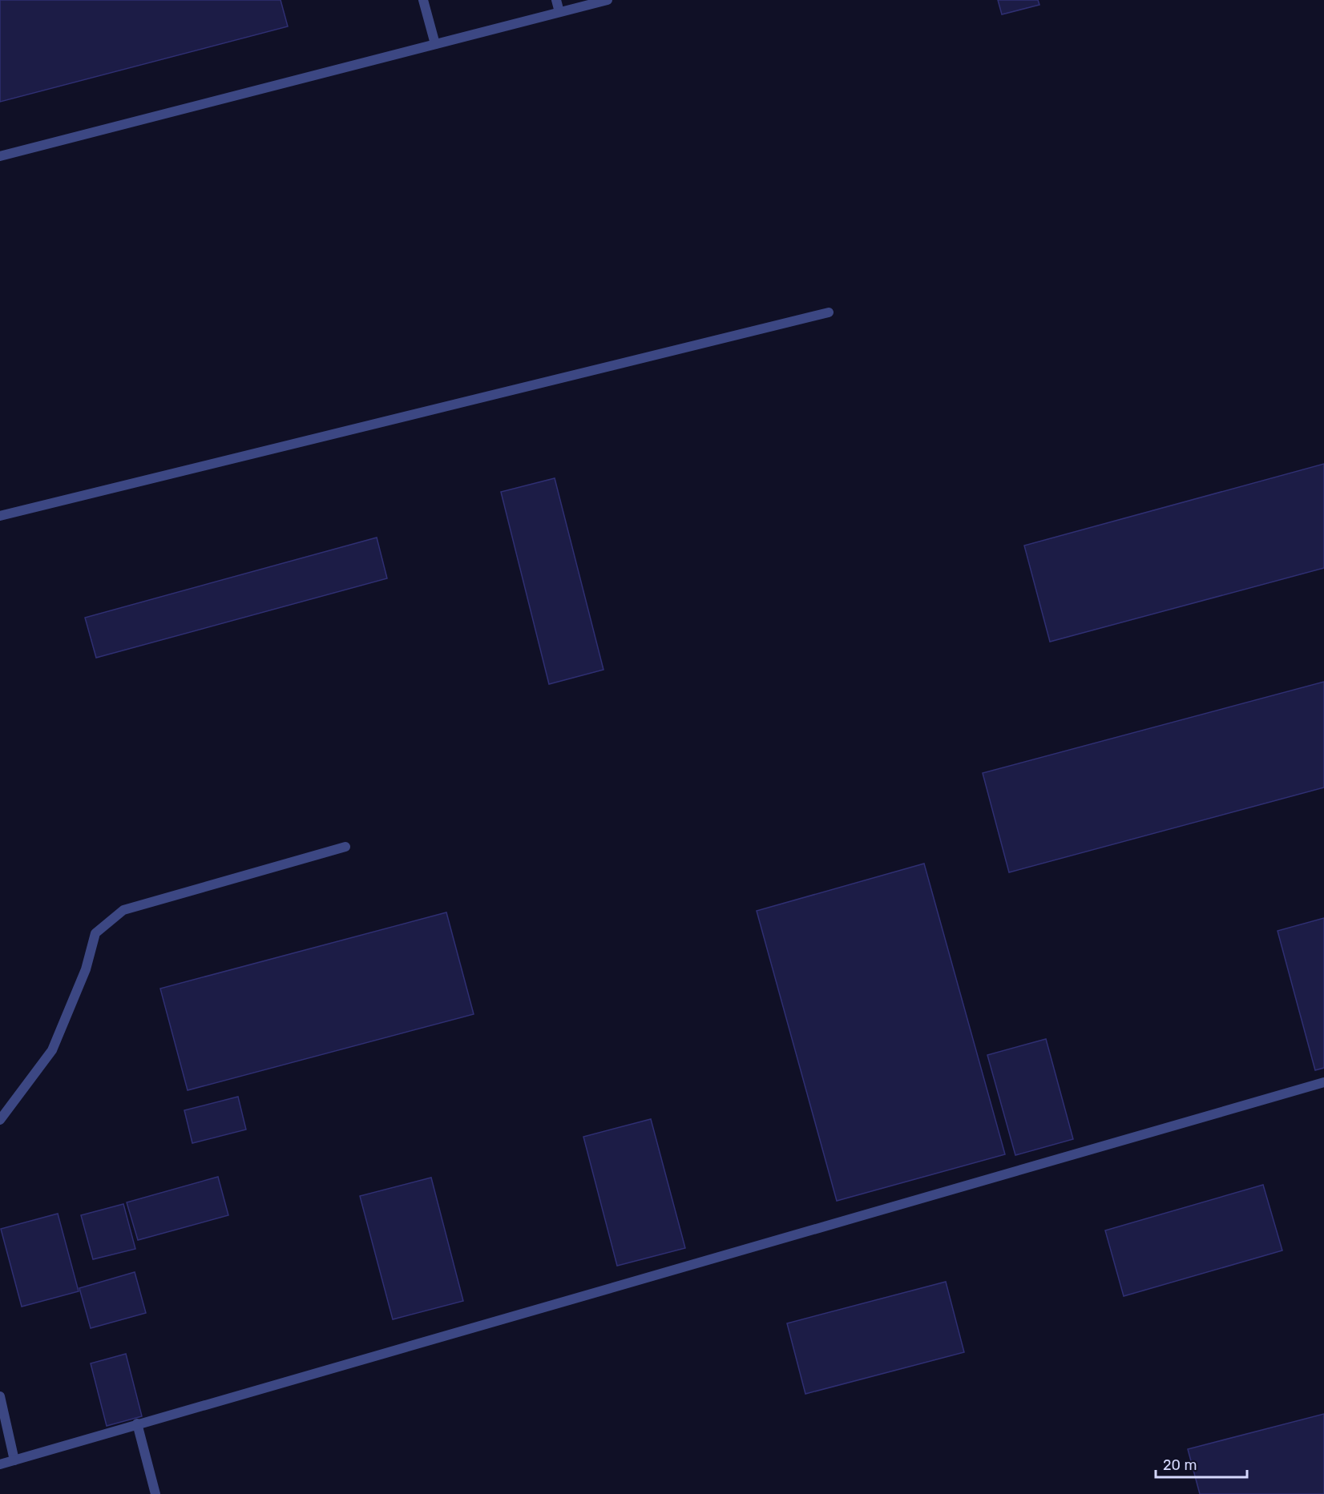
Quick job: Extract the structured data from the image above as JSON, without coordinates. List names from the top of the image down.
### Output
{
  "scale_bar": "20 m"
}
